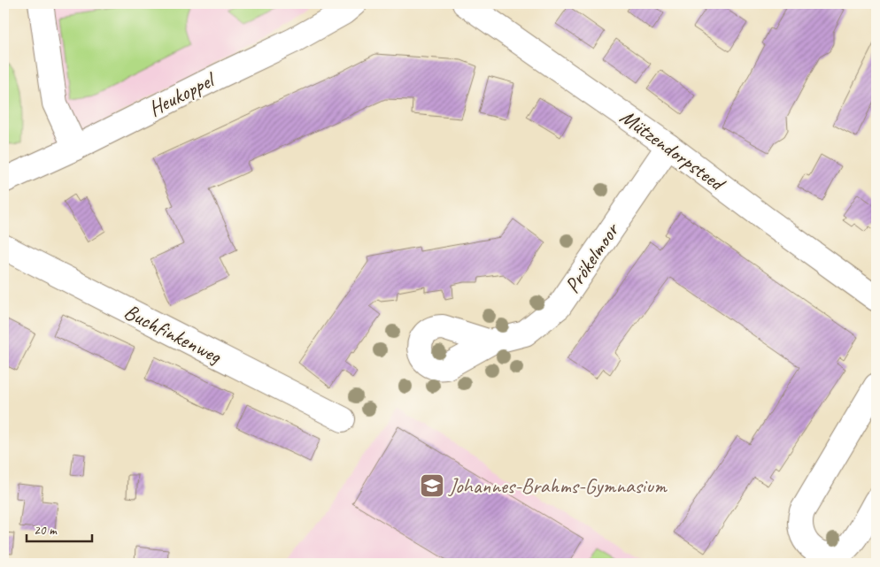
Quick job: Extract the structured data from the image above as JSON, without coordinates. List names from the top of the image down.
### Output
{
  "streets": {
    "street": [
      "Heukoppel",
      "Mützendorpsteed",
      "Prökelmoor",
      "Buchfinkenweg"
    ]
  },
  "crossings": [
    ["Mützendorpsteed", "Prökelmoor"]
  ],
  "places": {
    "school or university": ["Johannes-Brahms-Gymnasium"]
  },
  "scale_bar": "20 m"
}
